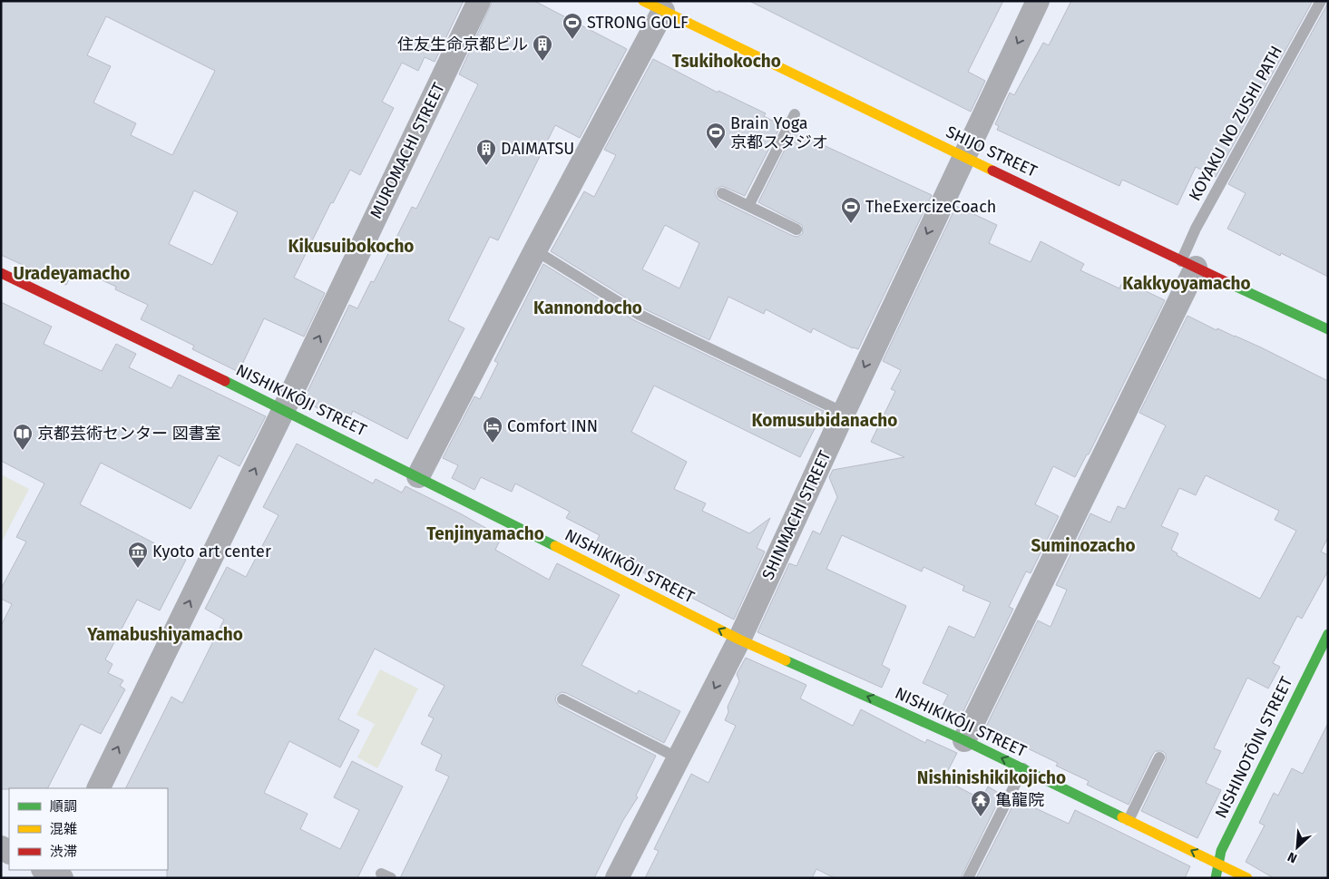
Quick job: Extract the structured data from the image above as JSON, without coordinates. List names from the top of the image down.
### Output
{
  "streets": {
    "street": [
      "MUROMACHI STREET",
      "SHIJO STREET",
      "NISHIKIKŌJI STREET",
      "SHINMACHI STREET",
      "NISHINOTŌIN STREET"
    ],
    "lane": ["KOYAKU NO ZUSHI PATH"]
  },
  "crossings": [
    ["KOYAKU NO ZUSHI PATH", "SHIJO STREET"],
    ["MUROMACHI STREET", "NISHIKIKŌJI STREET"],
    ["SHIJO STREET", "SHINMACHI STREET"],
    ["NISHIKIKŌJI STREET", "SHINMACHI STREET"],
    ["NISHIKIKŌJI STREET", "NISHINOTŌIN STREET"]
  ],
  "one_way": ["NISHIKIKŌJI STREET", "SHINMACHI STREET"],
  "districts": [
    "Tsukihokocho",
    "Kikusuibokocho",
    "Uradeyamacho",
    "Kakkyoyamacho",
    "Kannondocho",
    "Komusubidanacho",
    "Tenjinyamacho",
    "Suminozacho",
    "Yamabushiyamacho",
    "Nishinishikikojicho"
  ],
  "places": {
    "sports": ["STRONG GOLF", "Brain Yoga 京都スタジオ", "TheExercizeCoach"],
    "building": ["住友生命京都ビル", "DAIMATSU"],
    "hotel": ["Comfort INN"],
    "library": ["京都芸術センター 図書室"],
    "museum": ["Kyoto art center"],
    "temple": ["亀龍院"]
  },
  "legend": ["順調", "混雑", "渋滞"],
  "north": "bottom left"
}
